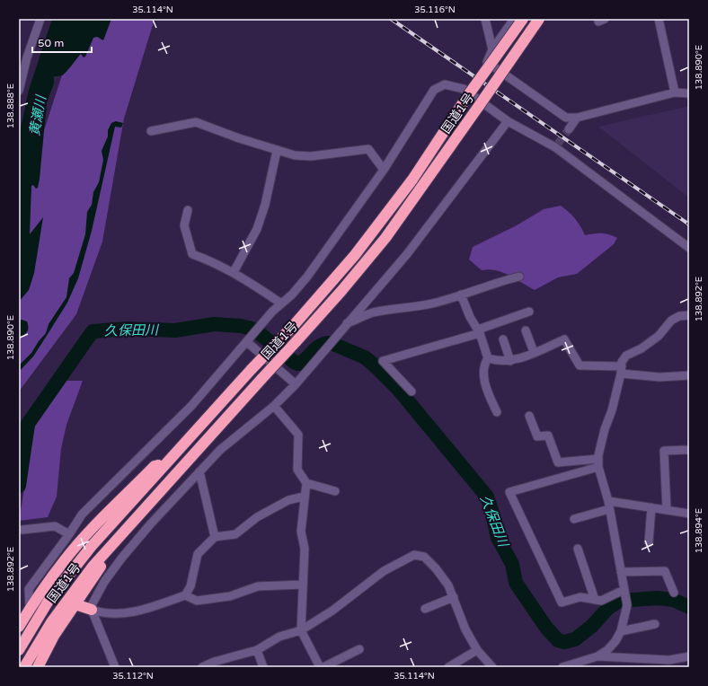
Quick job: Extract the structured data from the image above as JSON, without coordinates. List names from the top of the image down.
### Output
{
  "streets": {
    "highway": ["国道1号"]
  },
  "water": ["黄瀬川", "久保田川"],
  "scale_bar": "50 m",
  "coordinates": [
    "35.114°N",
    "35.116°N",
    "138.890°E",
    "138.888°E",
    "138.892°E",
    "138.894°E",
    "35.112°N"
  ]
}
